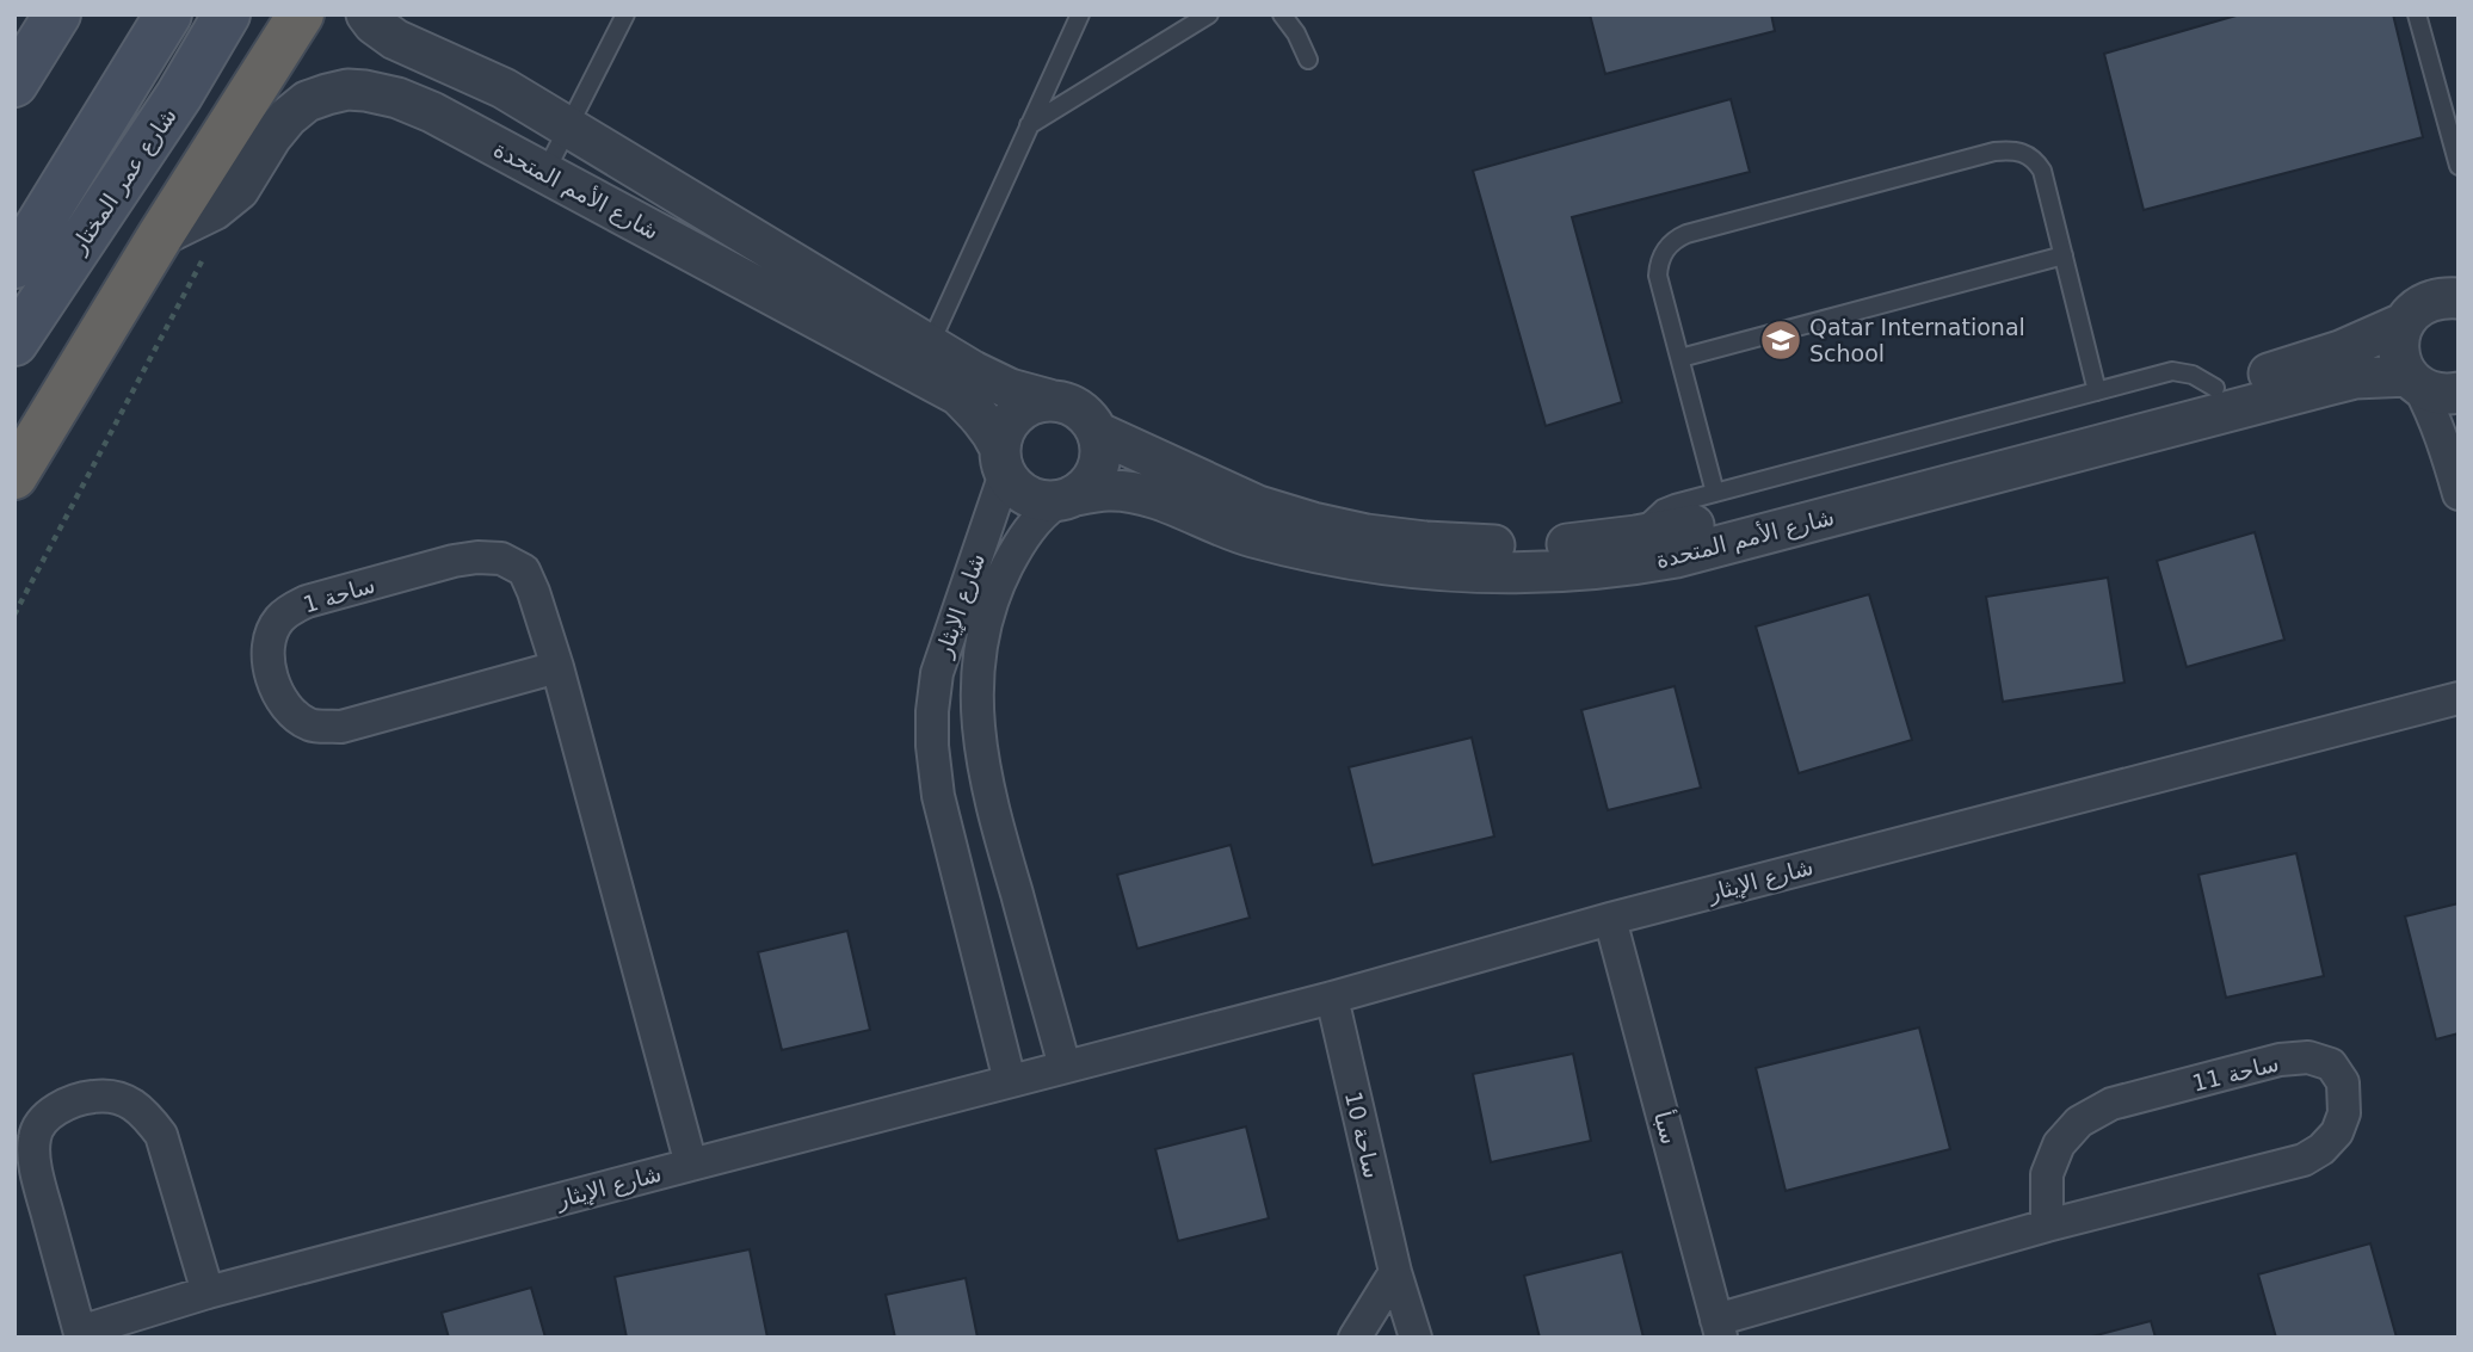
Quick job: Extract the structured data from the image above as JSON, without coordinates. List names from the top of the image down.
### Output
{
  "streets": {
    "main road": ["شارع عمر المختار"],
    "street": [
      "شارع الأمم المتحدة",
      "ساحة 1",
      "شارع الإيثار",
      "ساحة 11",
      "سبأ",
      "ساحة 10"
    ]
  },
  "crossings": [
    ["شارع الأمم المتحدة", "شارع الإيثار"],
    ["ساحة 1", "شارع الإيثار"],
    ["شارع الإيثار", "سبأ"],
    ["شارع الإيثار", "ساحة 10"],
    ["ساحة 11", "سبأ"]
  ],
  "places": {
    "school or university": ["Qatar International School"]
  }
}
